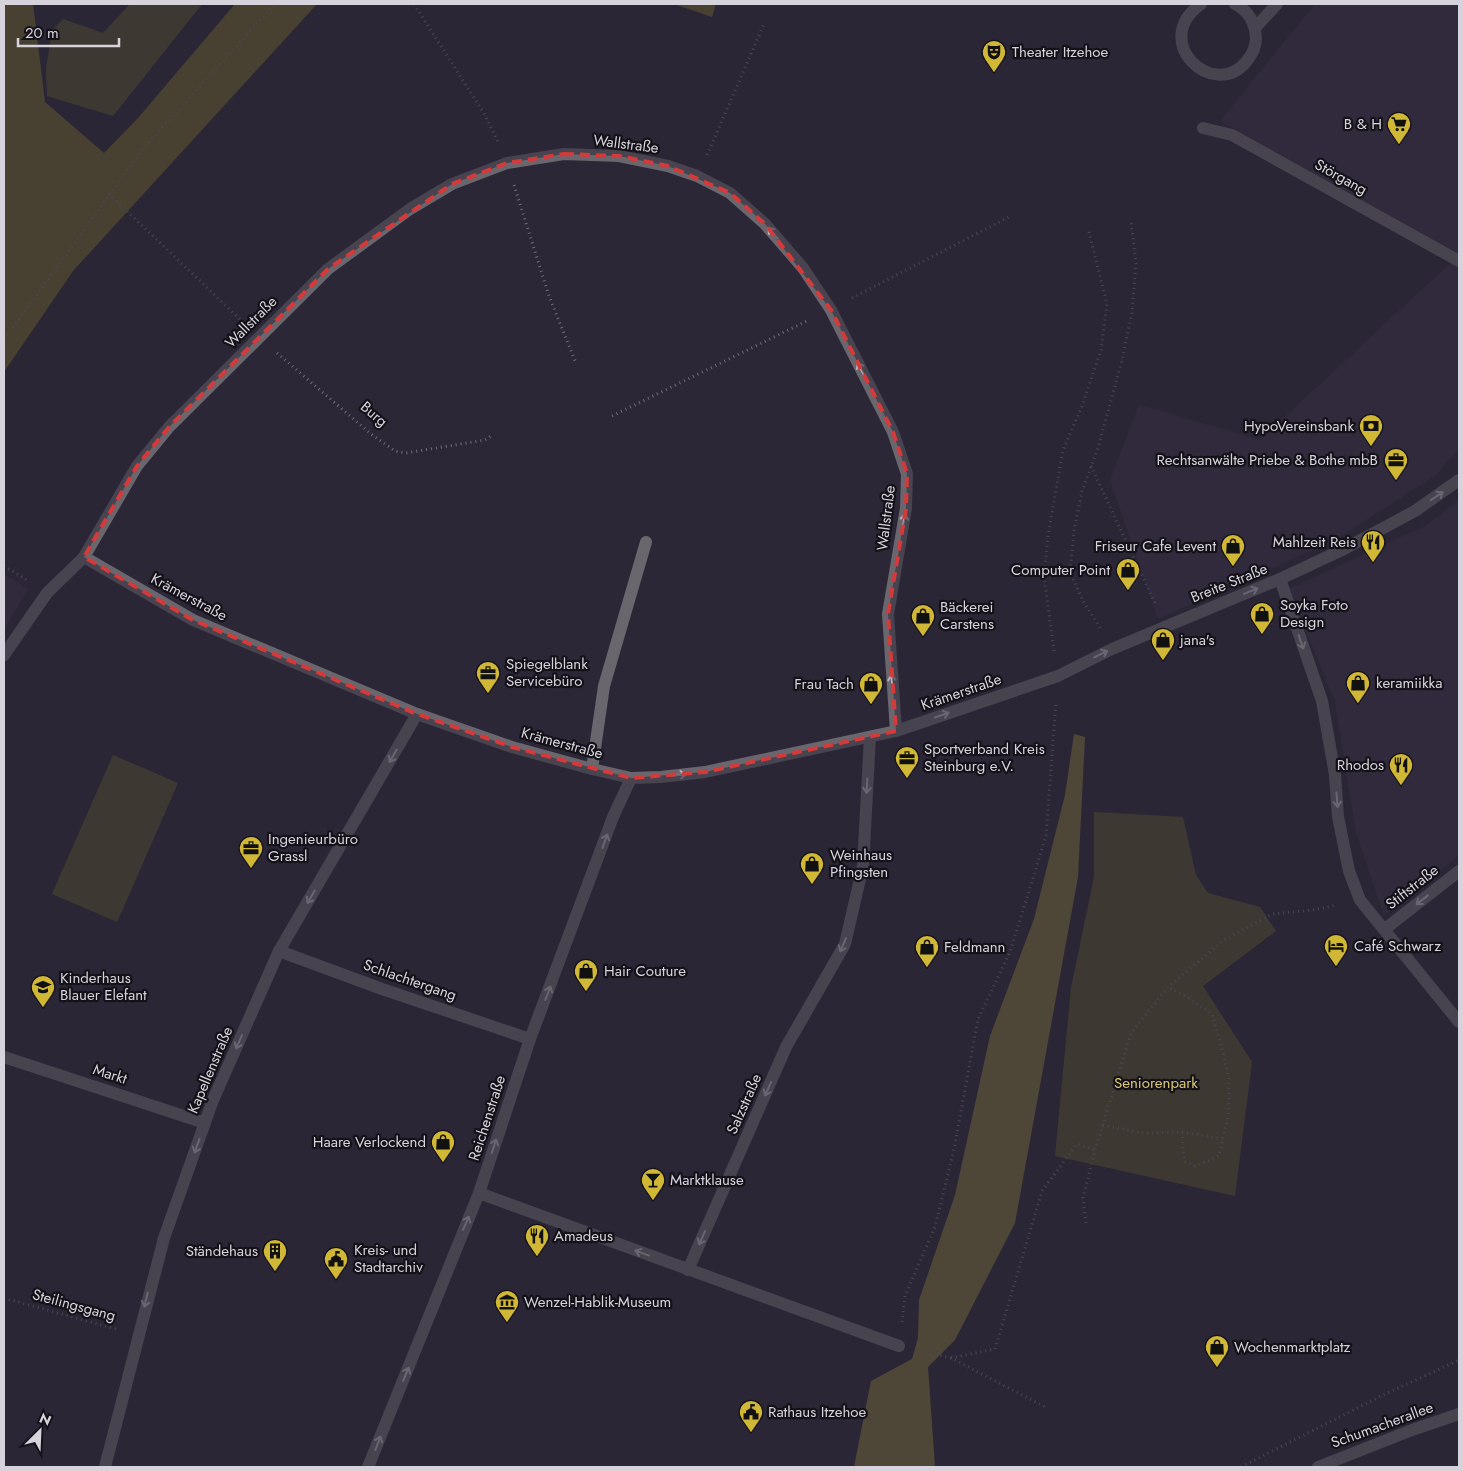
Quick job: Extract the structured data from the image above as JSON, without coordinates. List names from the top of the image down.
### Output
{
  "streets": {
    "street": [
      "Wallstraße",
      "Störgang",
      "Breite Straße",
      "Krämerstraße",
      "Stiftstraße",
      "Schlachtergang",
      "Kapellenstraße",
      "Markt",
      "Salzstraße",
      "Reichenstraße",
      "Schumacherallee"
    ],
    "path": ["Burg", "Steilingsgang"]
  },
  "crossings": [
    ["Wallstraße", "Burg"],
    ["Wallstraße", "Krämerstraße"],
    ["Breite Straße", "Krämerstraße"],
    ["Krämerstraße", "Kapellenstraße"],
    ["Krämerstraße", "Salzstraße"],
    ["Krämerstraße", "Reichenstraße"],
    ["Schlachtergang", "Kapellenstraße"],
    ["Schlachtergang", "Reichenstraße"],
    ["Kapellenstraße", "Markt"],
    ["Kapellenstraße", "Steilingsgang"]
  ],
  "one_way": [
    "Wallstraße",
    "Breite Straße",
    "Krämerstraße",
    "Stiftstraße",
    "Kapellenstraße",
    "Salzstraße",
    "Reichenstraße"
  ],
  "parks": ["Seniorenpark"],
  "places": {
    "theatre": ["Theater Itzehoe"],
    "supermarket": ["B & H"],
    "bank": ["HypoVereinsbank"],
    "office": [
      "Rechtsanwälte Priebe & Bothe mbB",
      "Spiegelblank Servicebüro",
      "Sportverband Kreis Steinburg e.V.",
      "Ingenieurbüro Grassl"
    ],
    "restaurant": ["Mahlzeit Reis", "Rhodos", "Amadeus"],
    "shop": [
      "Friseur Cafe Levent",
      "Computer Point",
      "Soyka Foto Design",
      "Bäckerei Carstens",
      "jana's",
      "keramiikka",
      "Frau Tach",
      "Weinhaus Pfingsten",
      "Feldmann",
      "Hair Couture",
      "Haare Verlockend",
      "Wochenmarktplatz"
    ],
    "hotel": ["Café Schwarz"],
    "school or university": ["Kinderhaus Blauer Elefant"],
    "bar": ["Marktklause"],
    "building": ["Ständehaus"],
    "public building": ["Kreis- und Stadtarchiv", "Rathaus Itzehoe"],
    "museum": ["Wenzel-Hablik-Museum"]
  },
  "scale_bar": "20 m",
  "north": "top right"
}
